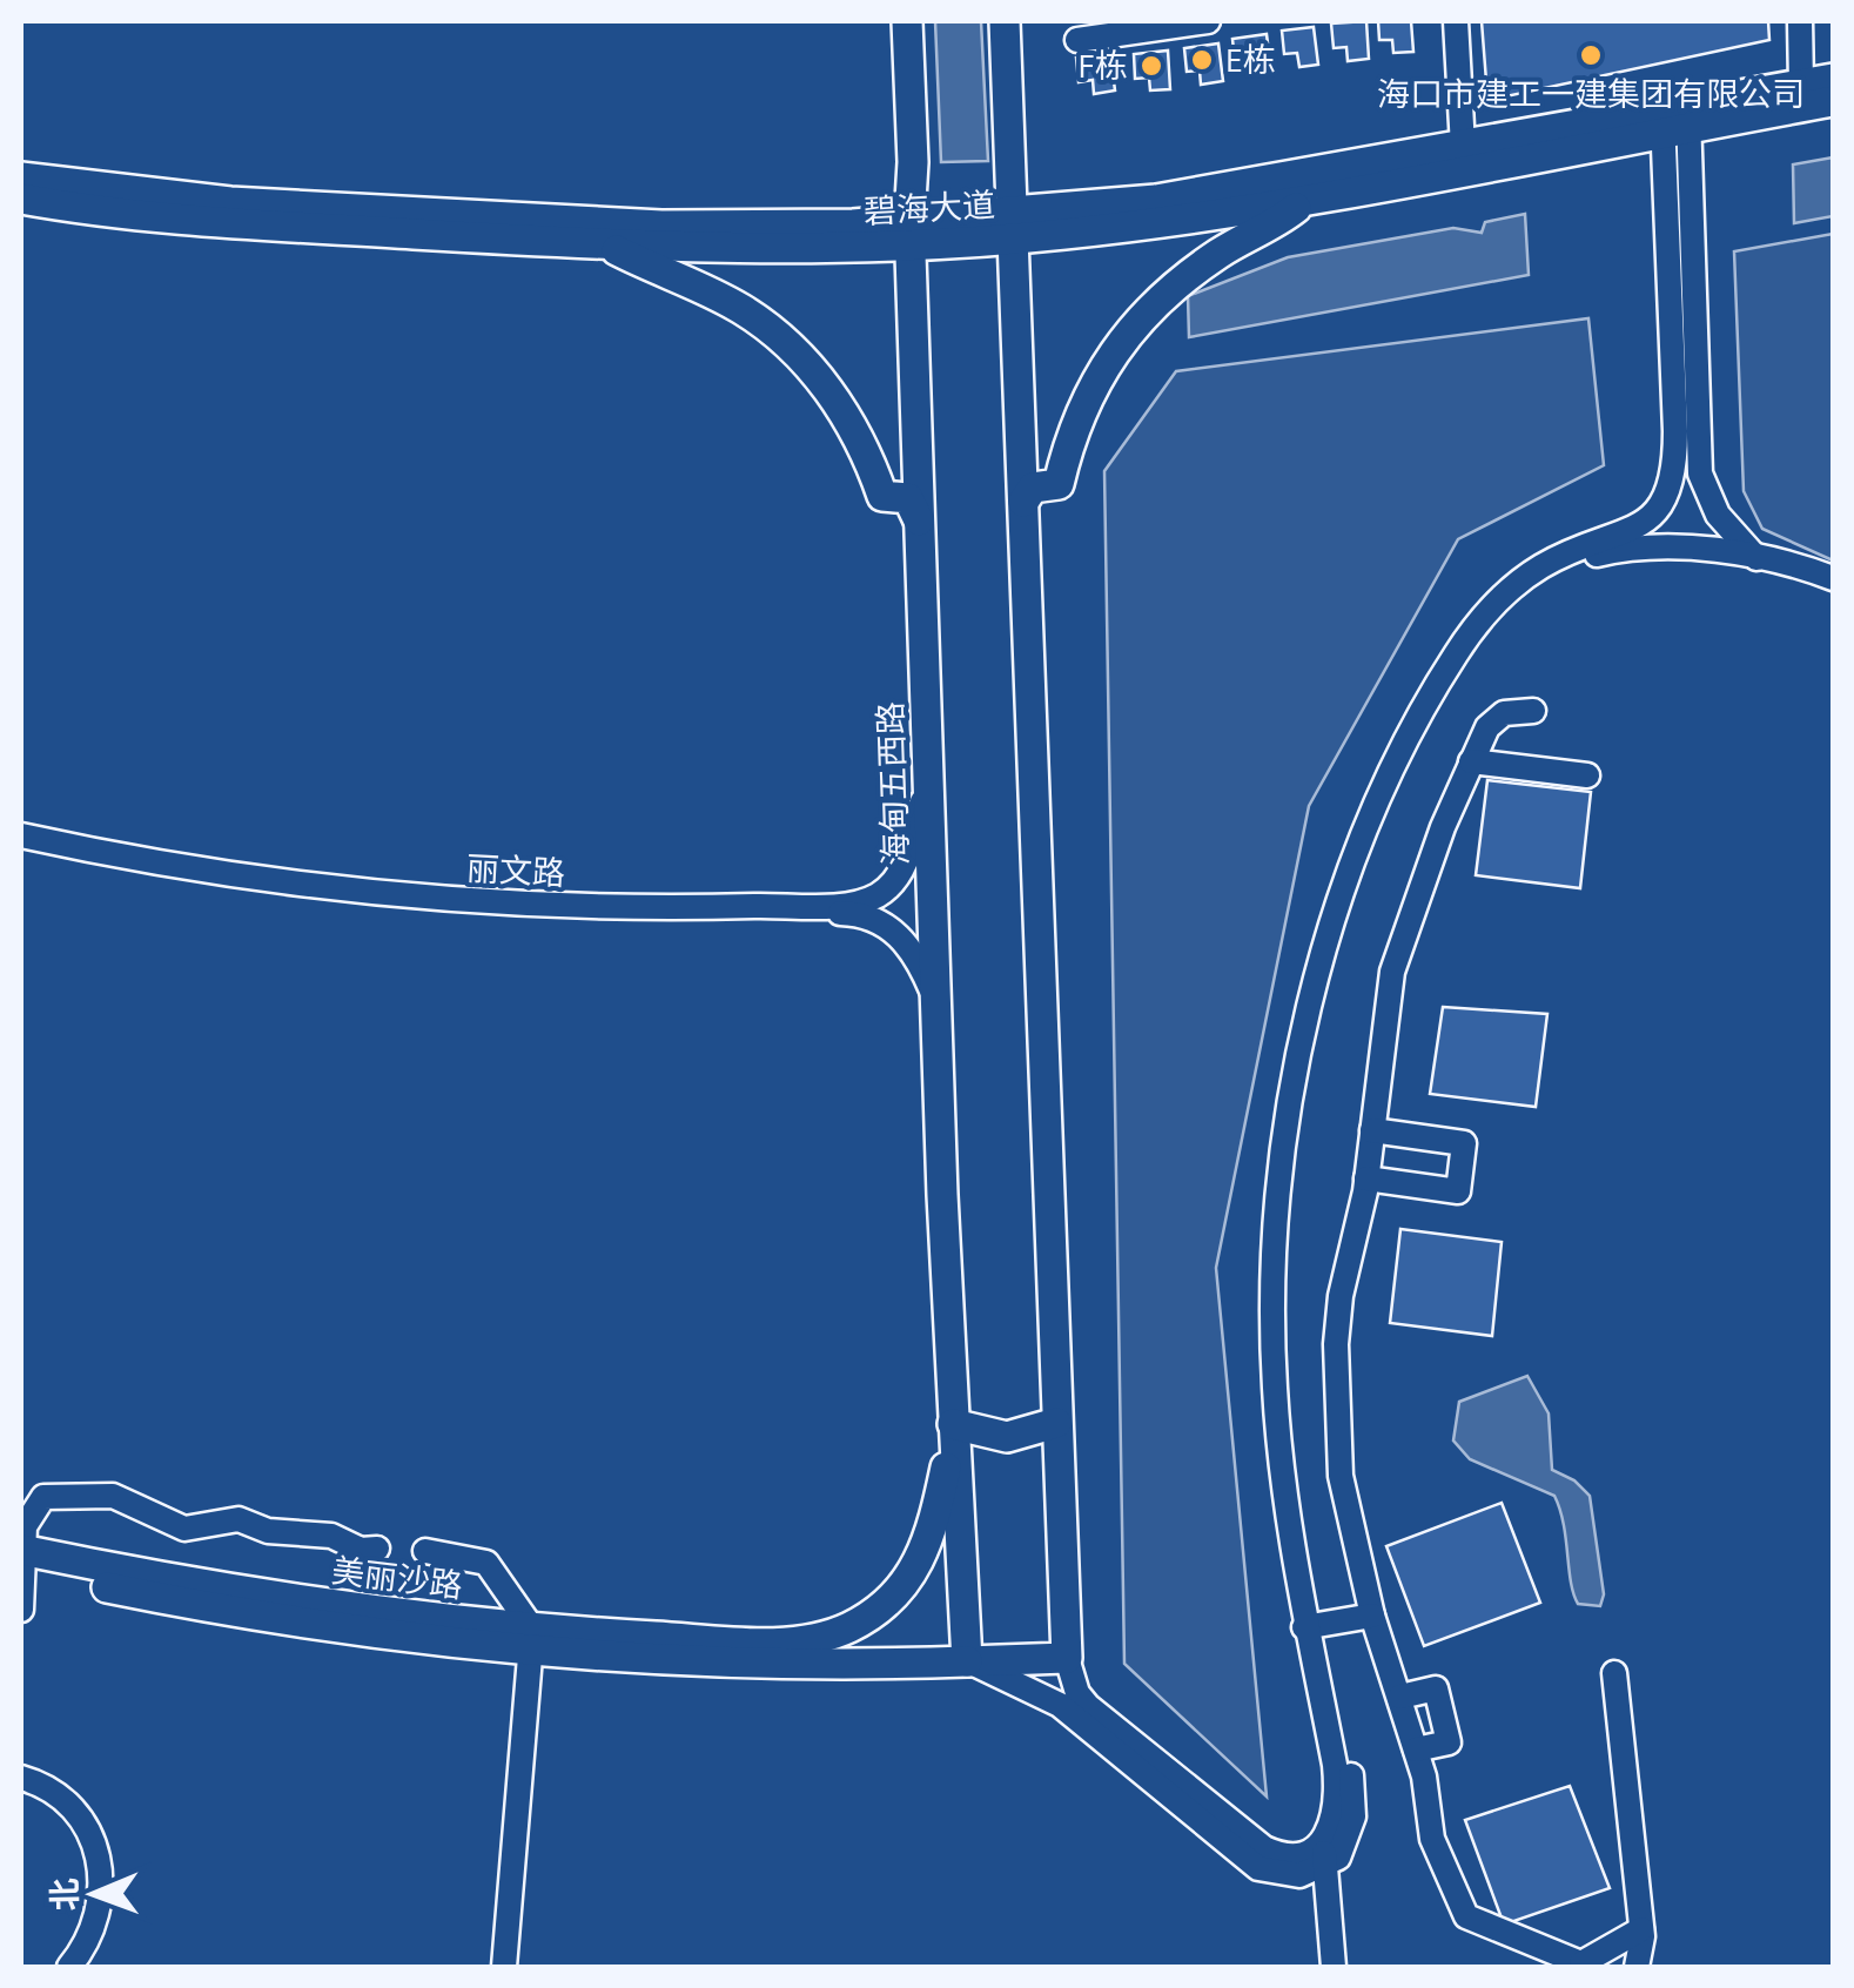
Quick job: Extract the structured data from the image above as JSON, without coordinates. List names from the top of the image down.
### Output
{
  "streets": {
    "main road": ["碧海大道", "海甸五西路", "美丽沙路"],
    "street": ["丽文路"]
  },
  "crossings": [
    ["碧海大道", "海甸五西路"],
    ["海甸五西路", "丽文路"]
  ],
  "places": ["海口市建工一建集团有限公司", "E栋", "F栋"],
  "north": "left"
}
